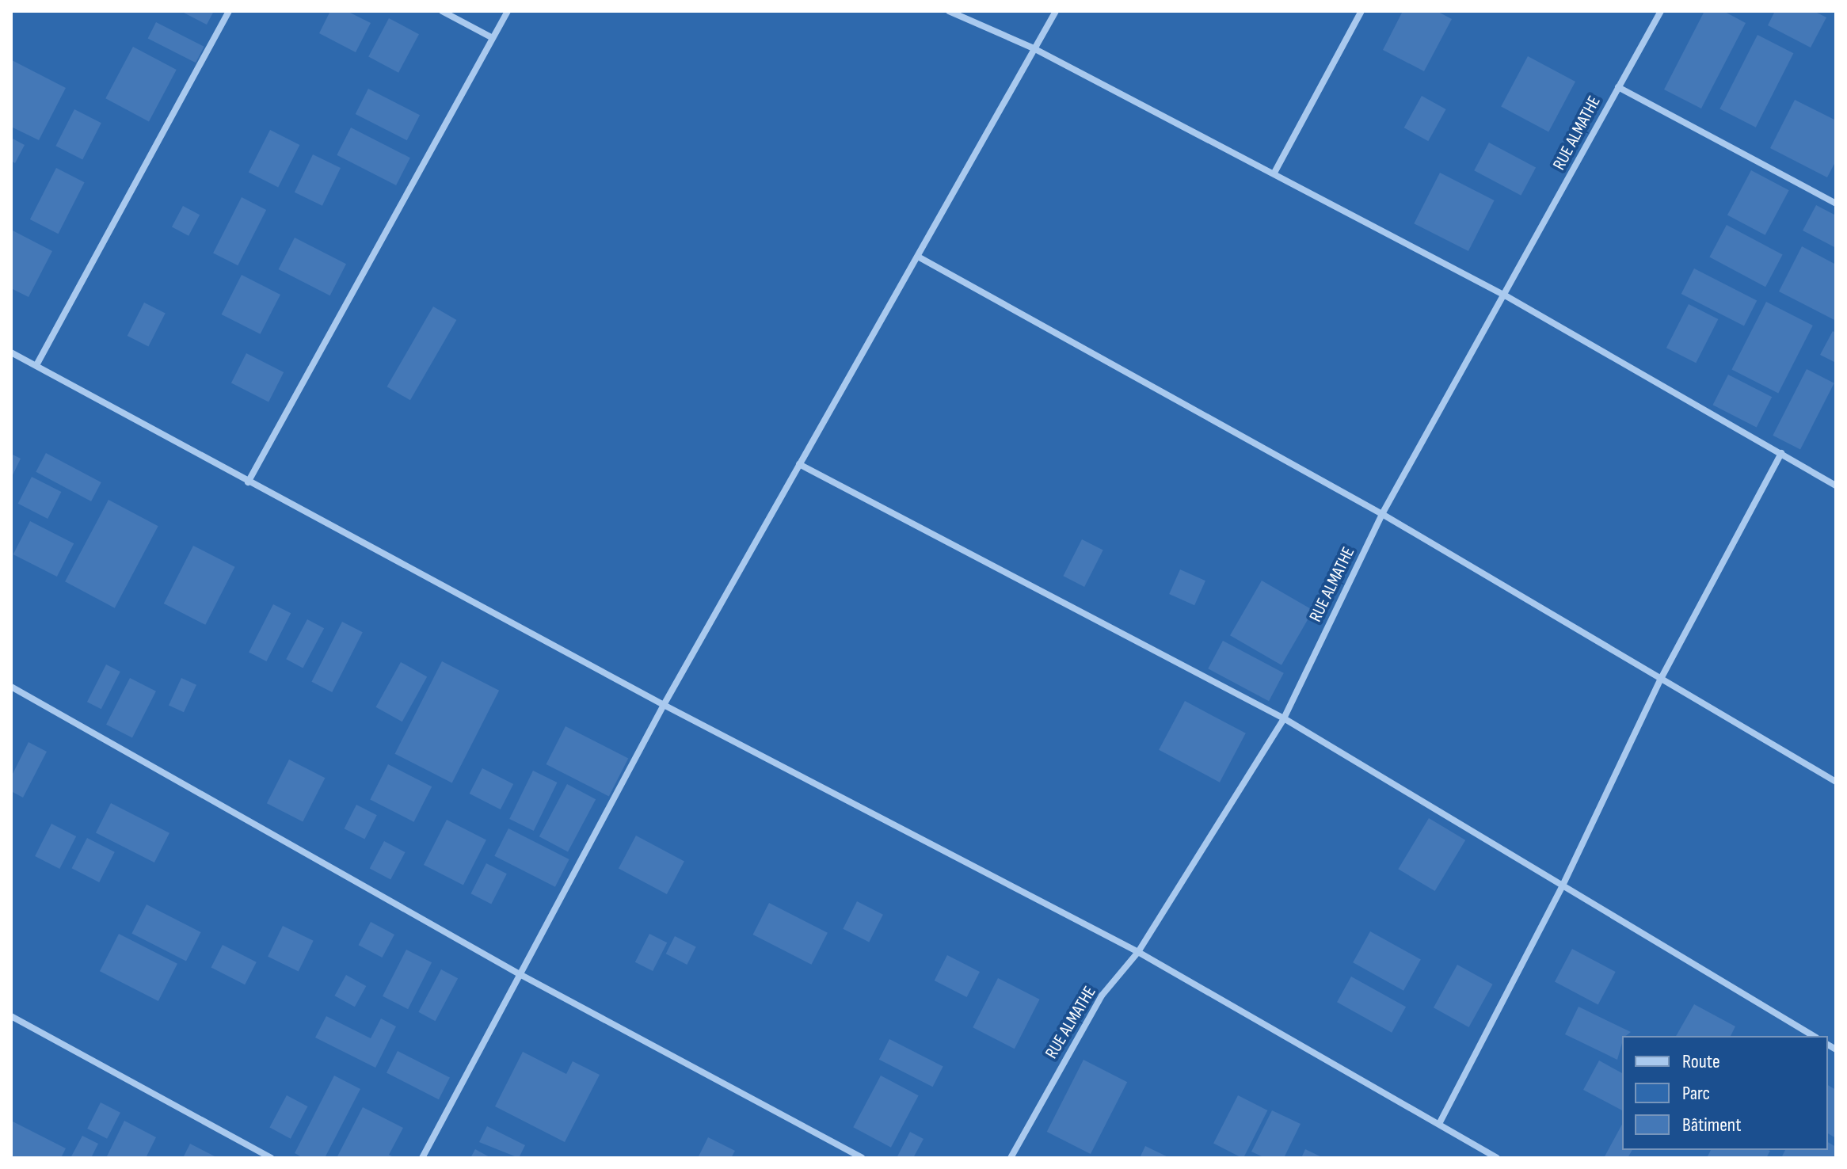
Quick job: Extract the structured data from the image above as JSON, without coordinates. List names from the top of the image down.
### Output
{
  "streets": {
    "street": ["RUE ALMATHE"]
  },
  "legend": ["Route", "Parc", "Bâtiment"]
}
